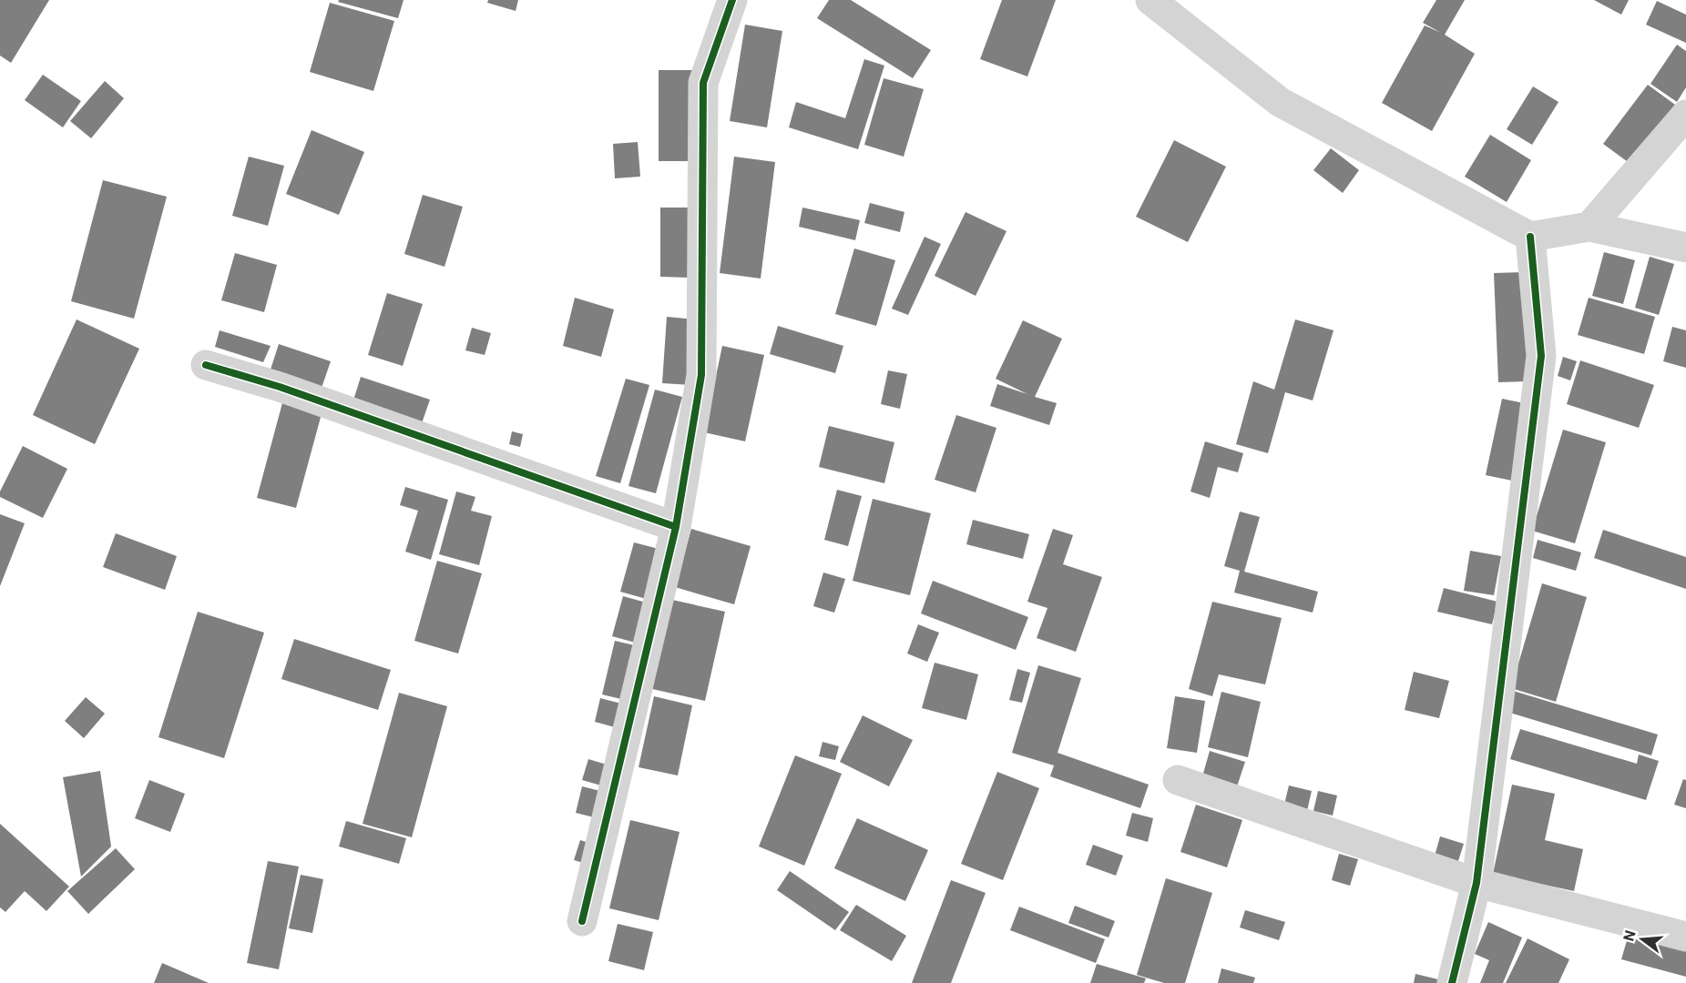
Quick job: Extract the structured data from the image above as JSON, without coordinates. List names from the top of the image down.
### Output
{
  "north": "left"
}
